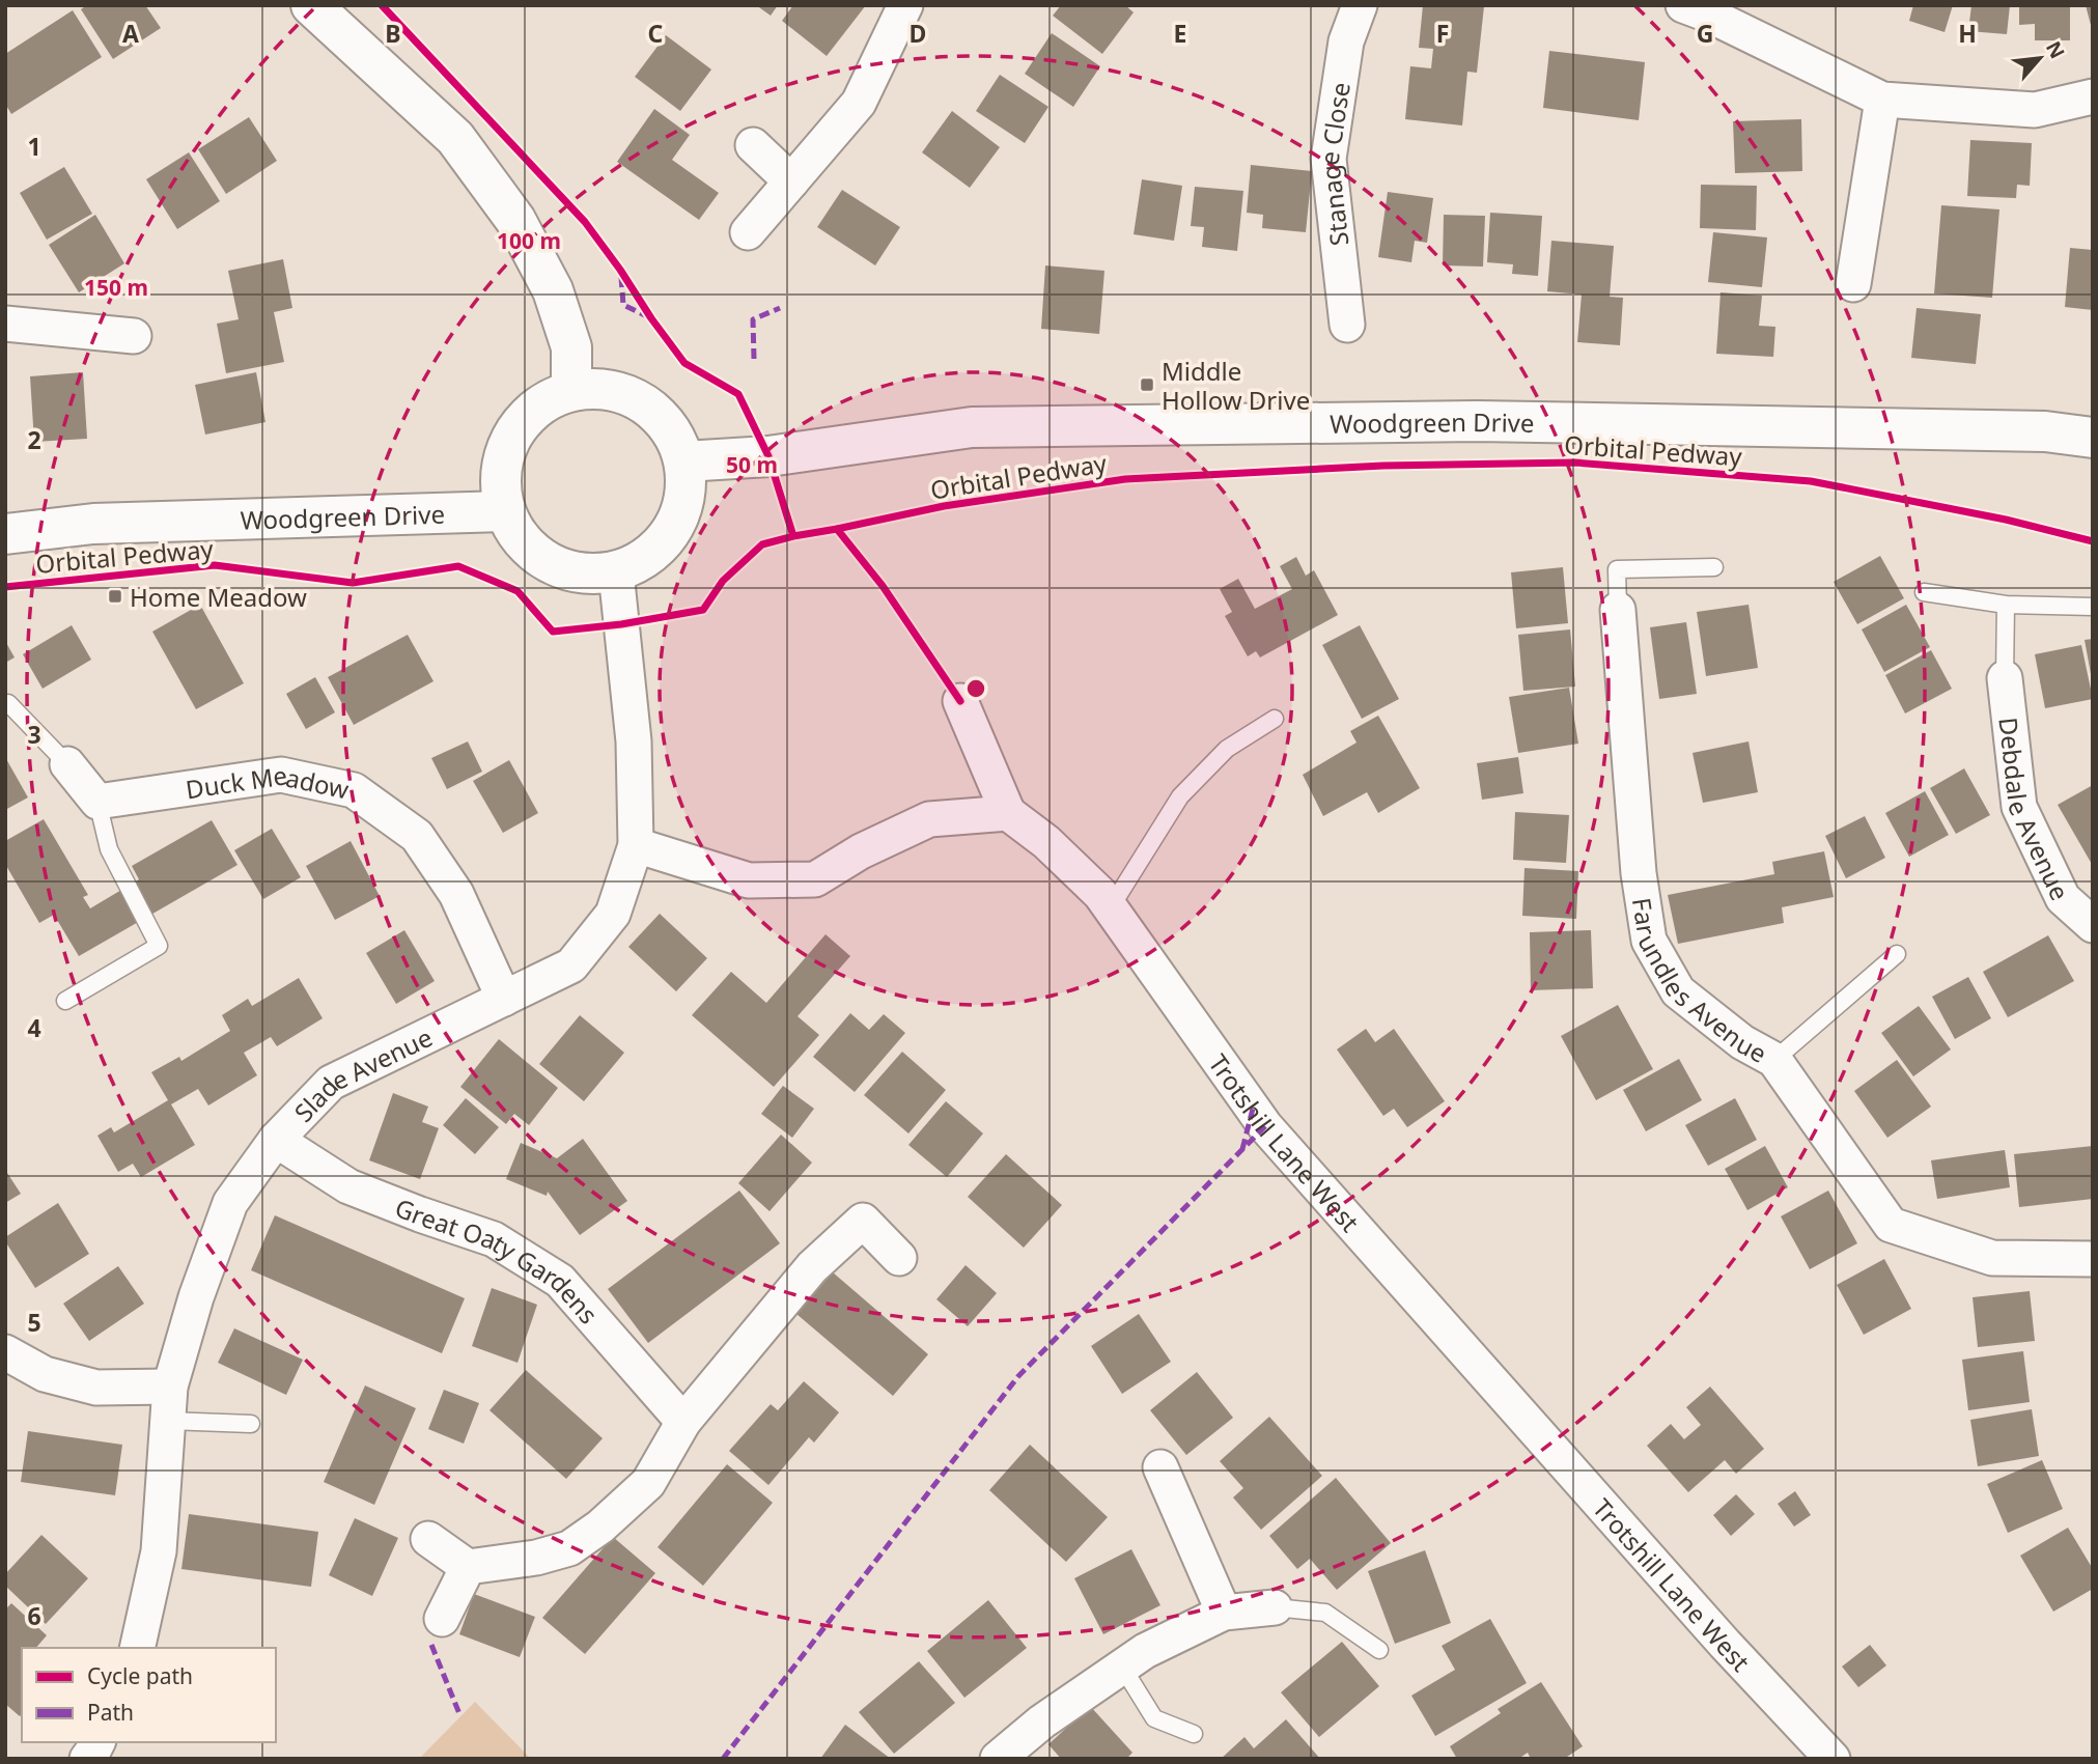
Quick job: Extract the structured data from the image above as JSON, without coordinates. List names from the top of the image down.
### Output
{
  "streets": {
    "main road": ["Woodgreen Drive"],
    "street": [
      "Stanage Close",
      "Duck Meadow",
      "Debdale Avenue",
      "Farundles Avenue",
      "Slade Avenue",
      "Trotshill Lane West",
      "Great Oaty Gardens"
    ],
    "cycle path": ["Orbital Pedway"]
  },
  "crossings": [
    ["Woodgreen Drive", "Slade Avenue"],
    ["Duck Meadow", "Slade Avenue"],
    ["Slade Avenue", "Great Oaty Gardens"]
  ],
  "places": {
    "transit": ["Middle Hollow Drive", "Home Meadow"]
  },
  "legend": ["Cycle path", "Path"],
  "north": "top right",
  "grid": {
    "columns": [
      "A",
      "B",
      "C",
      "D",
      "E",
      "F",
      "G",
      "H"
    ],
    "rows": [
      "1",
      "2",
      "3",
      "4",
      "5",
      "6"
    ]
  },
  "rings": ["100 m", "150 m", "50 m"]
}
